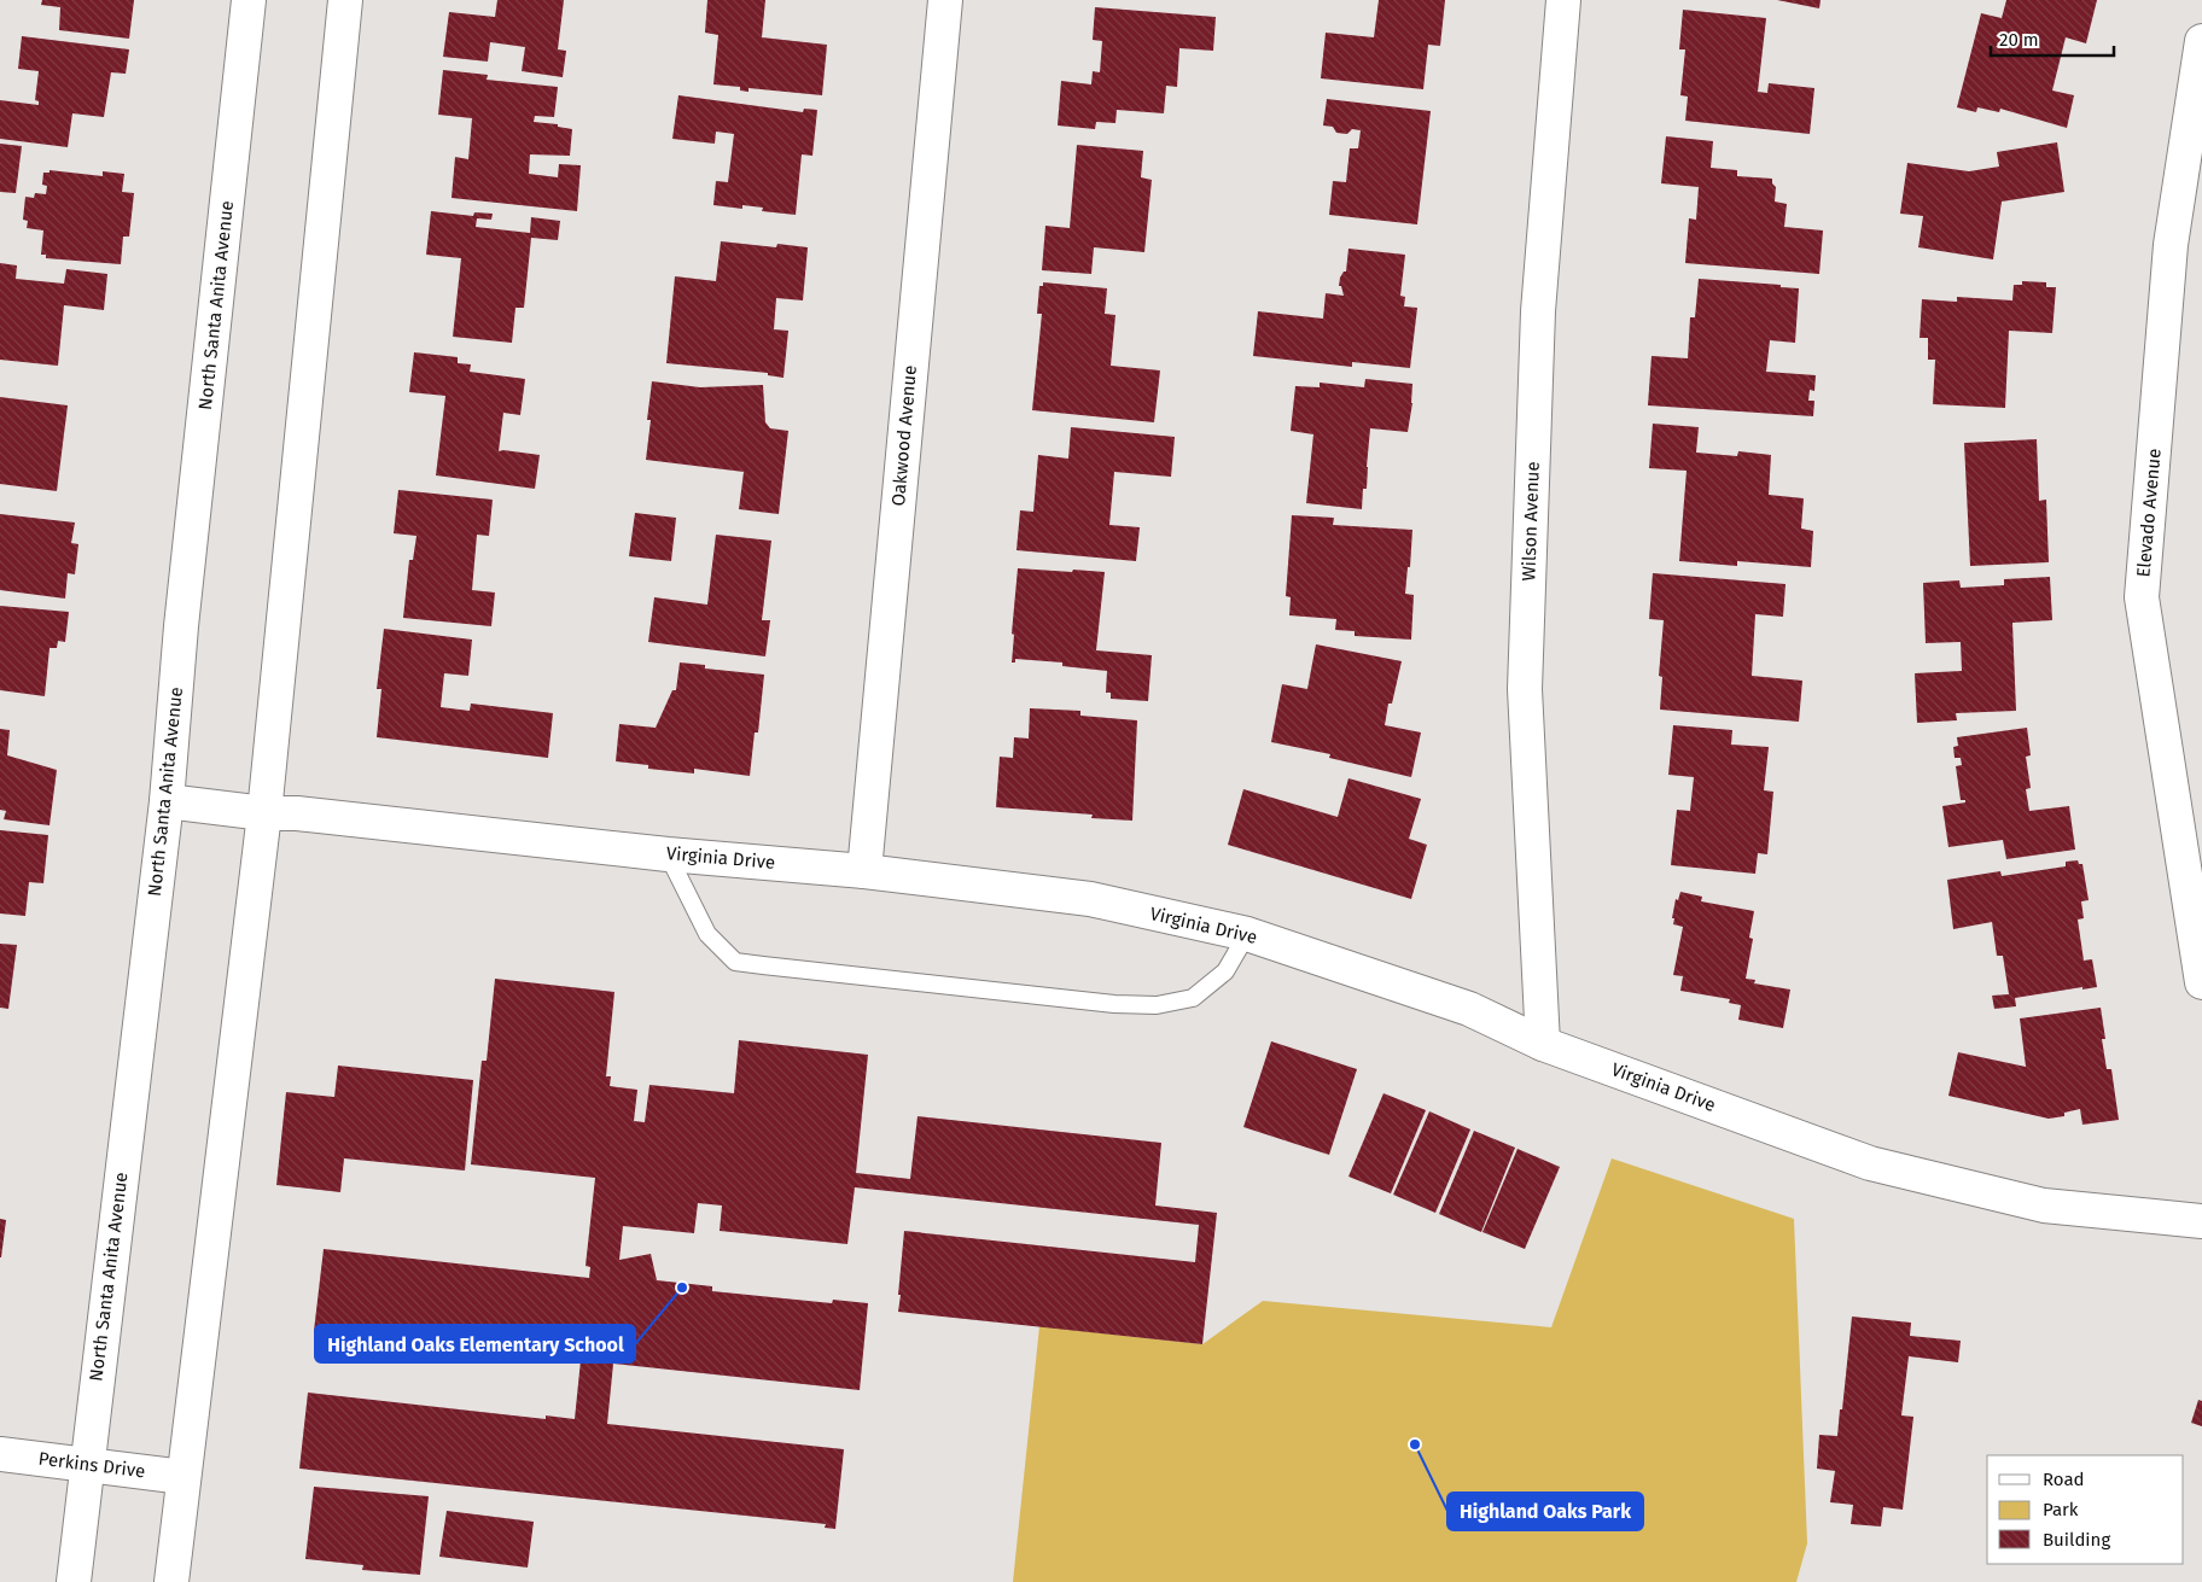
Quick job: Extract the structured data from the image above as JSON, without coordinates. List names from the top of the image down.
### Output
{
  "streets": {
    "street": [
      "North Santa Anita Avenue",
      "Oakwood Avenue",
      "Elevado Avenue",
      "Wilson Avenue",
      "Virginia Drive",
      "Perkins Drive"
    ]
  },
  "crossings": [
    ["North Santa Anita Avenue", "Virginia Drive"],
    ["North Santa Anita Avenue", "Perkins Drive"],
    ["Oakwood Avenue", "Virginia Drive"],
    ["Wilson Avenue", "Virginia Drive"]
  ],
  "places": ["Highland Oaks Elementary School", "Highland Oaks Park"],
  "legend": ["Road", "Park", "Building"],
  "scale_bar": "20 m"
}
